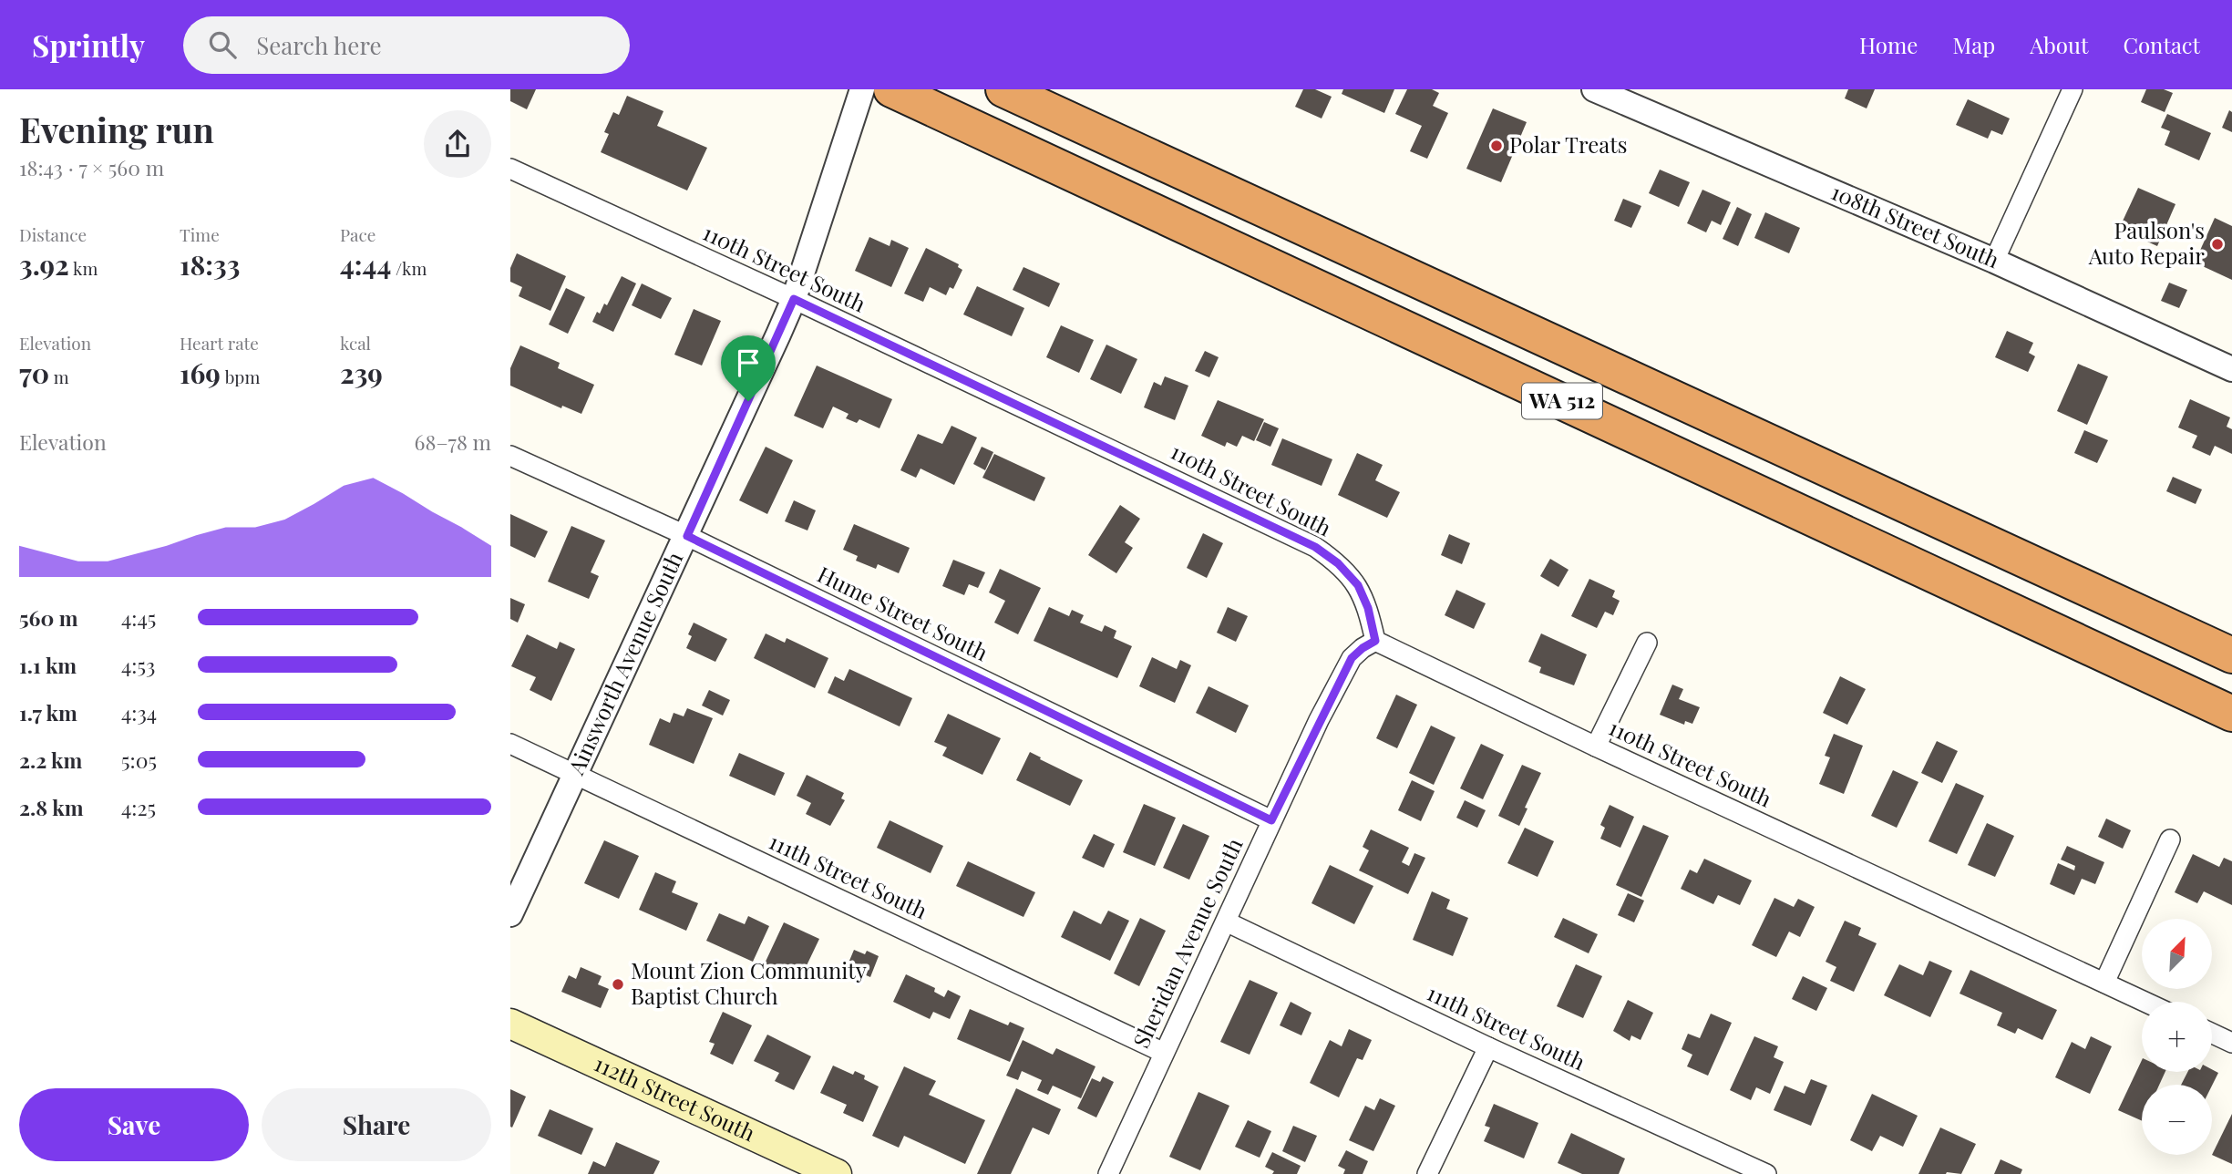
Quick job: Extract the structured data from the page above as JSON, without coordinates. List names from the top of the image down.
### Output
{
  "streets": {
    "highway": ["WA 512"],
    "main road": ["112th Street South"],
    "street": [
      "108th Street South",
      "110th Street South",
      "Hume Street South",
      "Ainsworth Avenue South",
      "111th Street South",
      "Sheridan Avenue South"
    ]
  },
  "crossings": [
    ["110th Street South", "Ainsworth Avenue South"],
    ["110th Street South", "Sheridan Avenue South"],
    ["Hume Street South", "Ainsworth Avenue South"],
    ["Hume Street South", "Sheridan Avenue South"],
    ["Ainsworth Avenue South", "111th Street South"],
    ["111th Street South", "Sheridan Avenue South"]
  ],
  "places": ["Polar Treats", "Paulson's Auto Repair", "Mount Zion Community Baptist Church"],
  "north": "top right",
  "page": {
    "header": "Sprintly",
    "search": "Search here",
    "nav": [
      "Home",
      "Map",
      "About",
      "Contact"
    ],
    "heading": ["Evening run", "18:43 · 7 × 560 m"],
    "stats": [
      ["Distance", "3.92 km"],
      ["Time", "18:33"],
      ["Pace", "4:44 /km"],
      ["Elevation", "70 m"],
      ["Heart rate", "169 bpm"],
      ["kcal", "239"]
    ],
    "chart": ["Elevation", "68–78 m"],
    "list": [
      {
        "name": "560 m",
        "note": "4:45"
      },
      {
        "name": "1.1 km",
        "note": "4:53"
      },
      {
        "name": "1.7 km",
        "note": "4:34"
      },
      {
        "name": "2.2 km",
        "note": "5:05"
      },
      {
        "name": "2.8 km",
        "note": "4:25"
      }
    ],
    "map_buttons": ["+", "−"],
    "buttons": ["Save", "Share"]
  }
}
